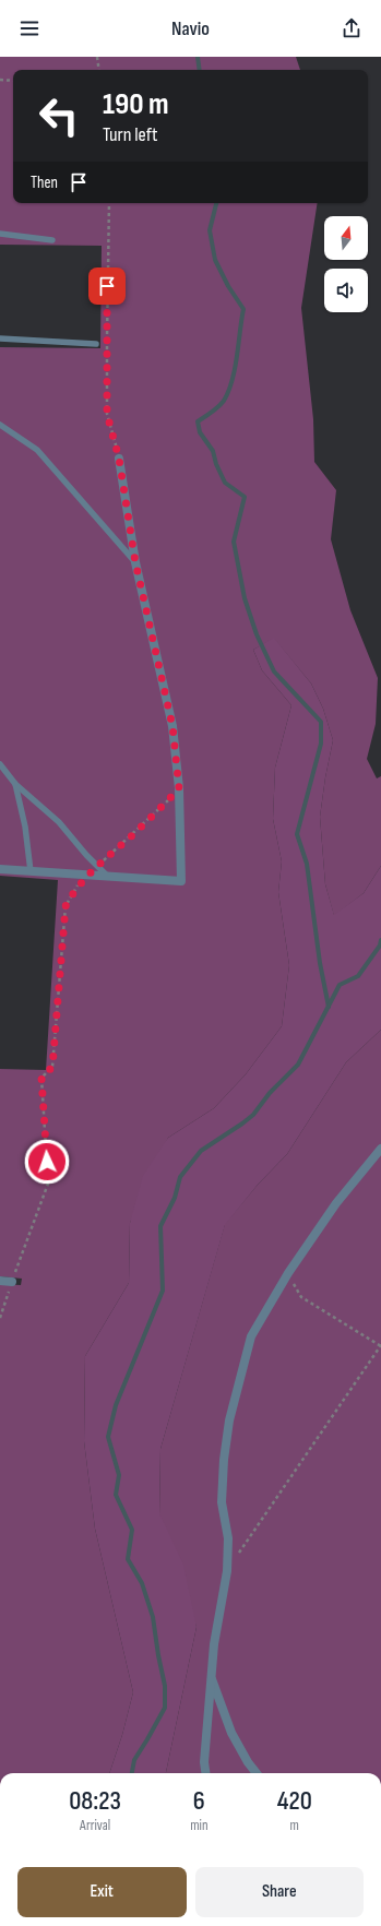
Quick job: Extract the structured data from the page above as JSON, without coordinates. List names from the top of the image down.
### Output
{
  "north": "top",
  "page": {
    "header": "Navio",
    "turn": ["190 m", "Turn left"],
    "then": "Then",
    "eta": [
      "08:23",
      "Arrival",
      "6",
      "min",
      "420",
      "m"
    ],
    "buttons": ["Exit", "Share"]
  }
}
